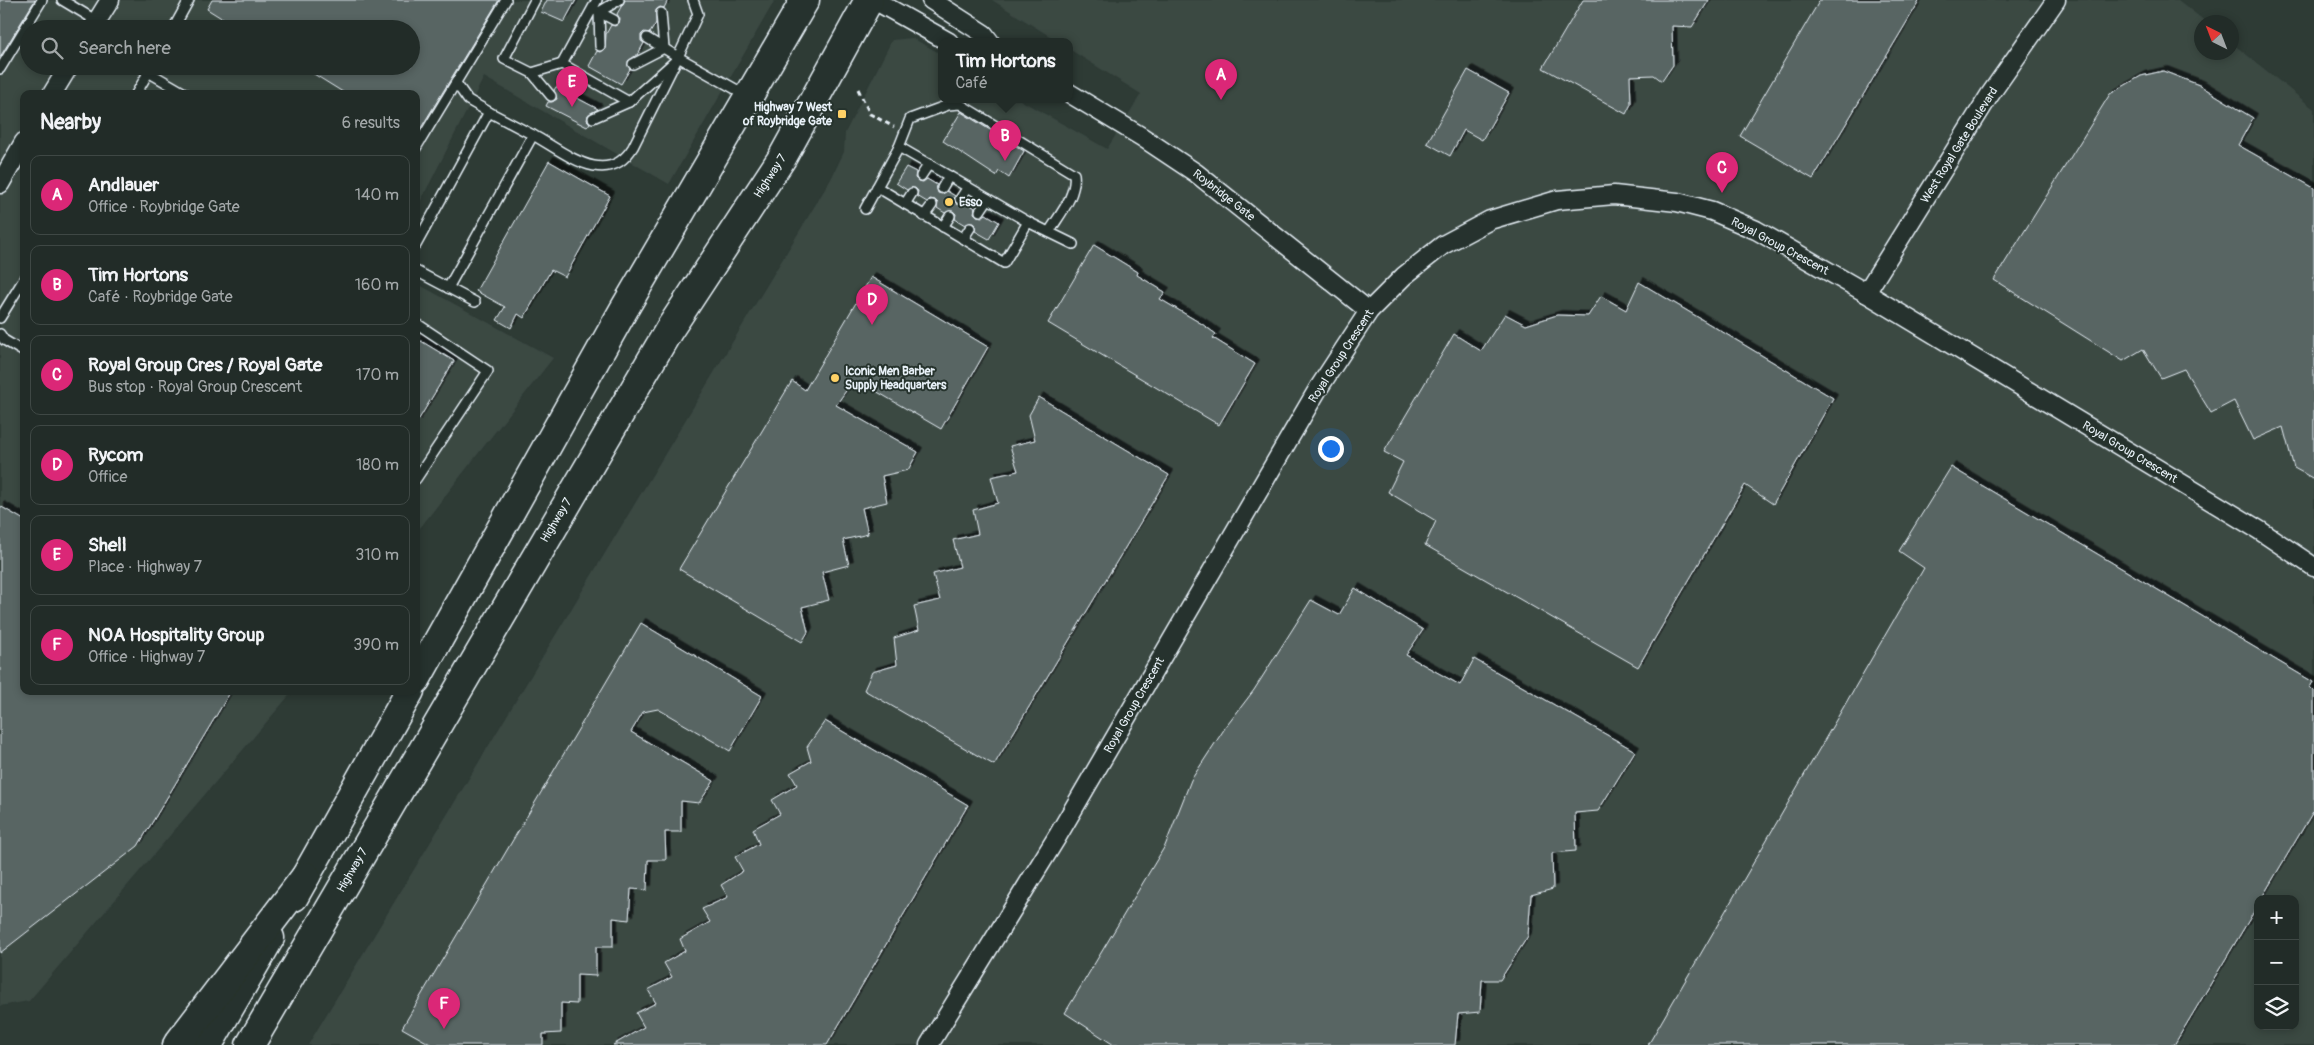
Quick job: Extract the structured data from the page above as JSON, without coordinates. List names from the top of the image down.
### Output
{
  "streets": {
    "main road": ["Highway 7"],
    "street": ["West Royal Gate Boulevard", "Roybridge Gate", "Royal Group Crescent"]
  },
  "crossings": [
    ["West Royal Gate Boulevard", "Royal Group Crescent"],
    ["Roybridge Gate", "Royal Group Crescent"]
  ],
  "places": {
    "transit": ["Highway 7 West of Roybridge Gate"],
    "other": ["Esso", "Iconic Men Barber Supply Headquarters"]
  },
  "north": "top left",
  "page": {
    "search": "Search here",
    "popup": ["Tim Hortons", "Café"],
    "pins": [
      "A",
      "E",
      "B",
      "C",
      "D",
      "F"
    ],
    "heading": ["Nearby", "6 results"],
    "list": [
      {
        "mark": "A",
        "name": "Andlauer",
        "note": "Office · Roybridge Gate",
        "value": "140 m"
      },
      {
        "mark": "B",
        "name": "Tim Hortons",
        "note": "Café · Roybridge Gate",
        "value": "160 m"
      },
      {
        "mark": "C",
        "name": "Royal Group Cres / Royal Gate",
        "note": "Bus stop · Royal Group Crescent",
        "value": "170 m"
      },
      {
        "mark": "D",
        "name": "Rycom",
        "note": "Office",
        "value": "180 m"
      },
      {
        "mark": "E",
        "name": "Shell",
        "note": "Place · Highway 7",
        "value": "310 m"
      },
      {
        "mark": "F",
        "name": "NOA Hospitality Group",
        "note": "Office · Highway 7",
        "value": "390 m"
      }
    ],
    "map_buttons": ["+", "−"]
  }
}
